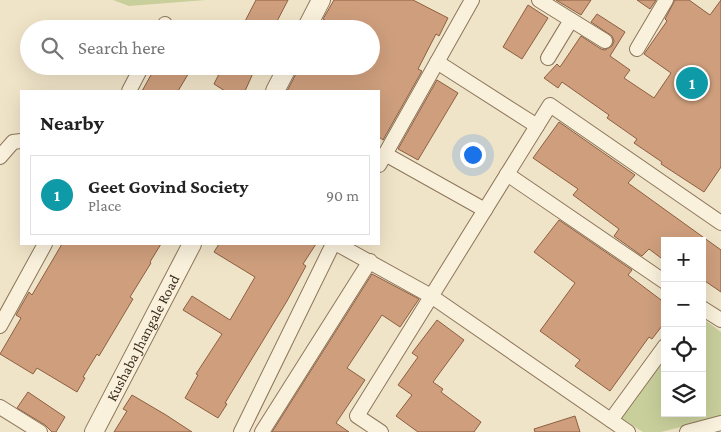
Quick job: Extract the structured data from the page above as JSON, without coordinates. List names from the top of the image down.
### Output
{
  "streets": {
    "street": ["Kushaba Jhangale Road"]
  },
  "page": {
    "search": "Search here",
    "pins": "1",
    "heading": "Nearby",
    "list": [
      {
        "mark": "1",
        "name": "Geet Govind Society",
        "note": "Place",
        "value": "90 m"
      }
    ],
    "map_buttons": ["+", "−"]
  }
}
